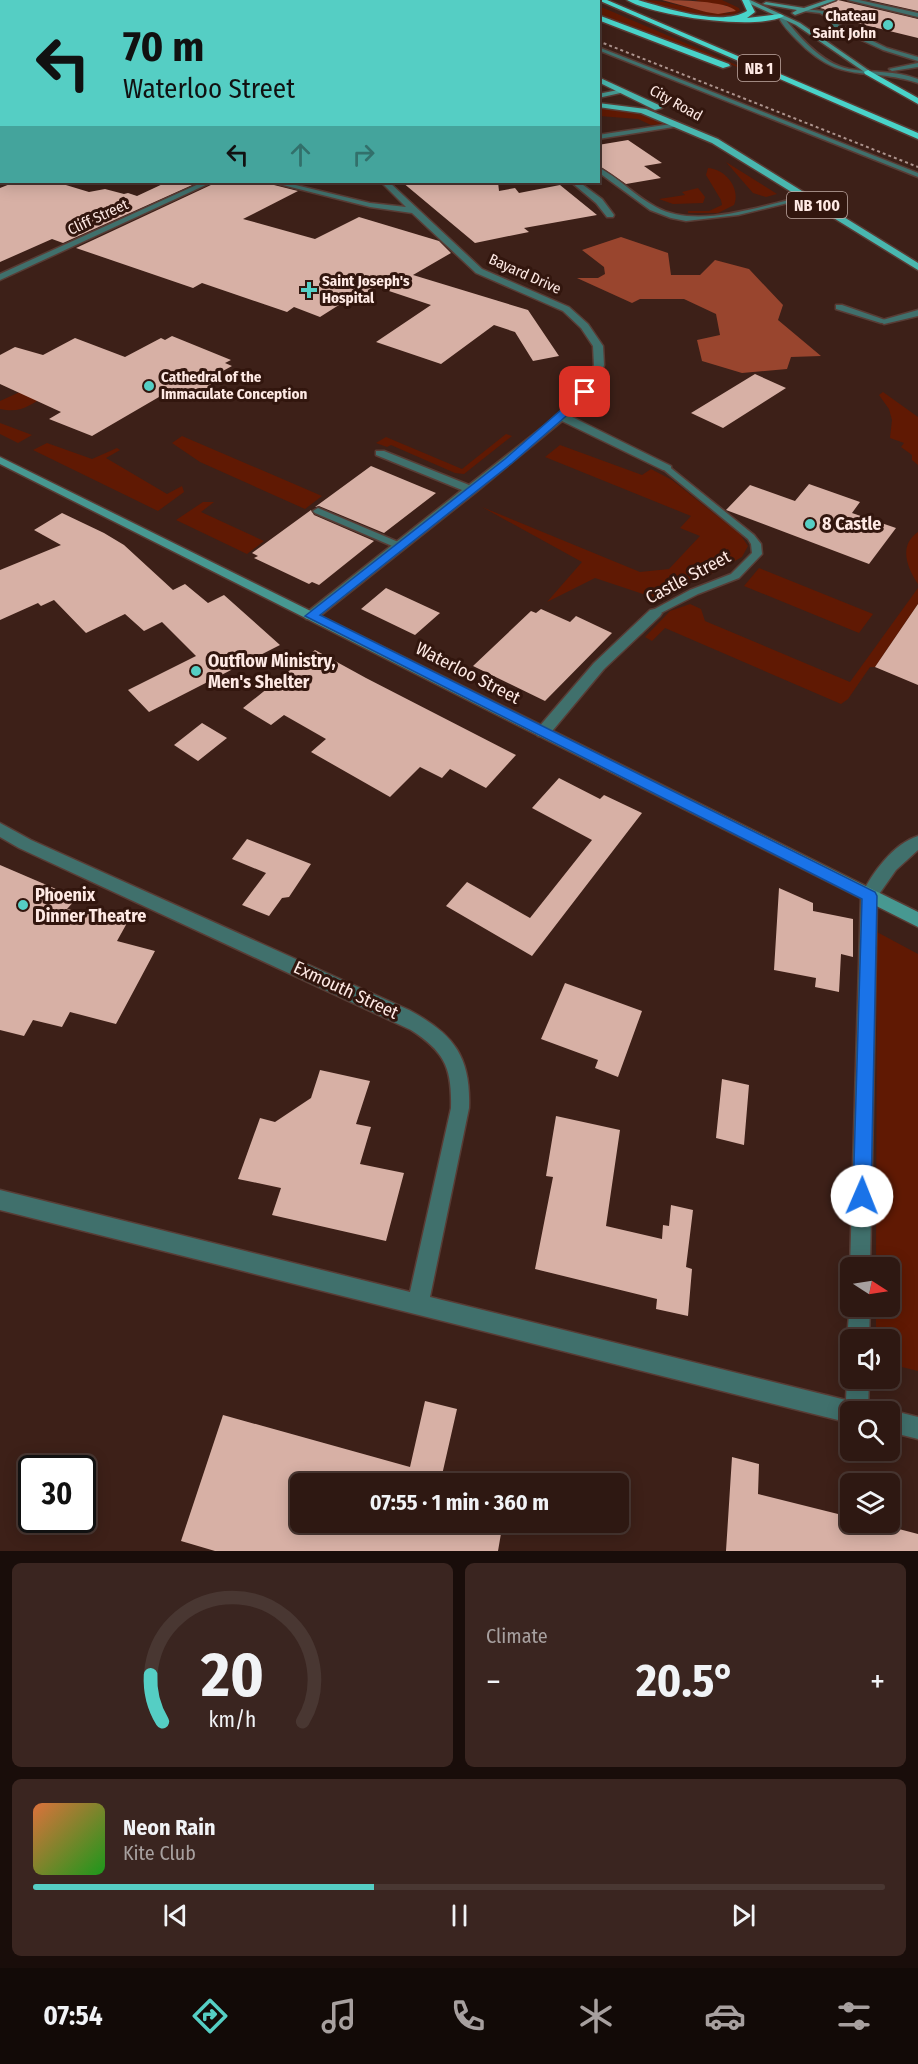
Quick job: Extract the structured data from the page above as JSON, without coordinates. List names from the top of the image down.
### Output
{
  "streets": {
    "highway": ["NB 1"],
    "main road": ["City Road", "NB 100"],
    "street": [
      "Cliff Street",
      "Bayard Drive",
      "Castle Street",
      "Waterloo Street",
      "Exmouth Street"
    ]
  },
  "crossings": [
    ["City Road", "NB 100"],
    ["Bayard Drive", "Castle Street"],
    ["Bayard Drive", "Waterloo Street"],
    ["Castle Street", "Waterloo Street"]
  ],
  "places": {
    "other": [
      "Chateau Saint John",
      "Cathedral of the Immaculate Conception",
      "8 Castle",
      "Outflow Ministry, Men's Shelter",
      "Phoenix Dinner Theatre"
    ],
    "health": ["Saint Joseph's Hospital"]
  },
  "north": "right",
  "page": {
    "turn": ["70 m", "Waterloo Street"],
    "limit": "30",
    "trip": "07:55 · 1 min · 360 m",
    "tile": "Climate",
    "heat": ["−", "20.5°", "+"],
    "song": ["Neon Rain", "Kite Club"],
    "tabs": "07:54",
    "gauge": ["20", "km/h"]
  }
}
